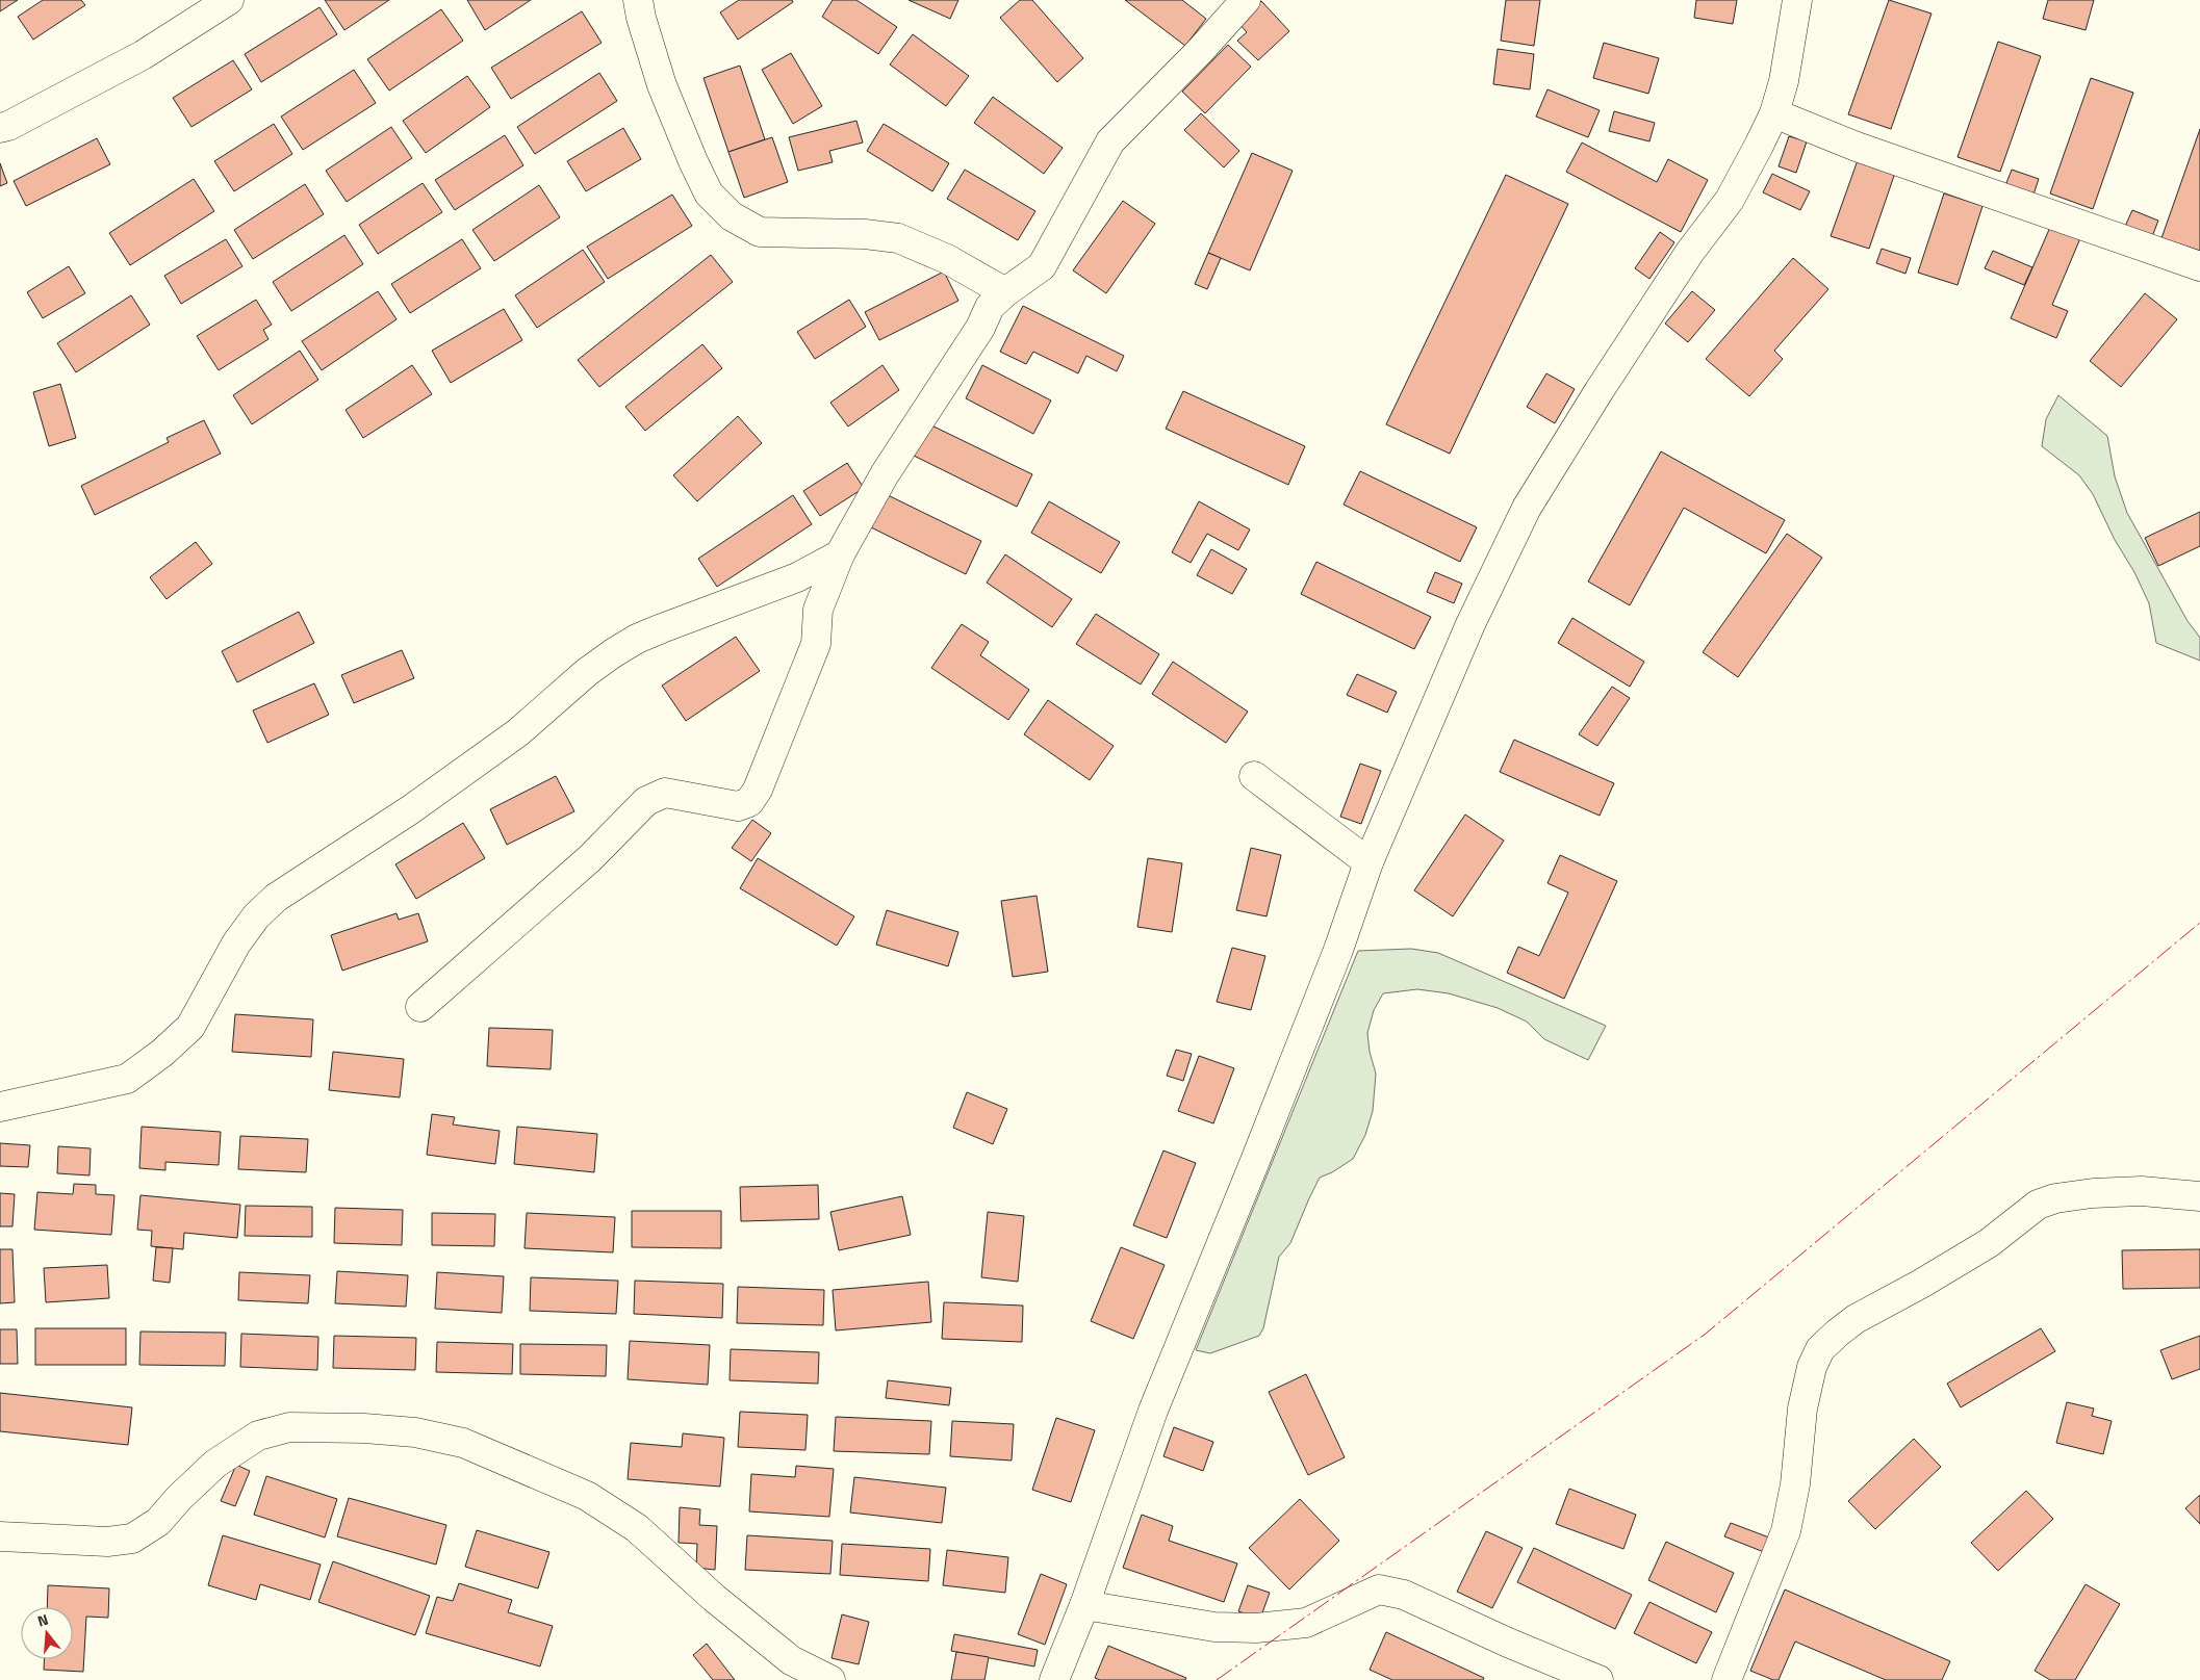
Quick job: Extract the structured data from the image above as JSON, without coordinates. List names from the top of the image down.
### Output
{
  "north": "top"
}
